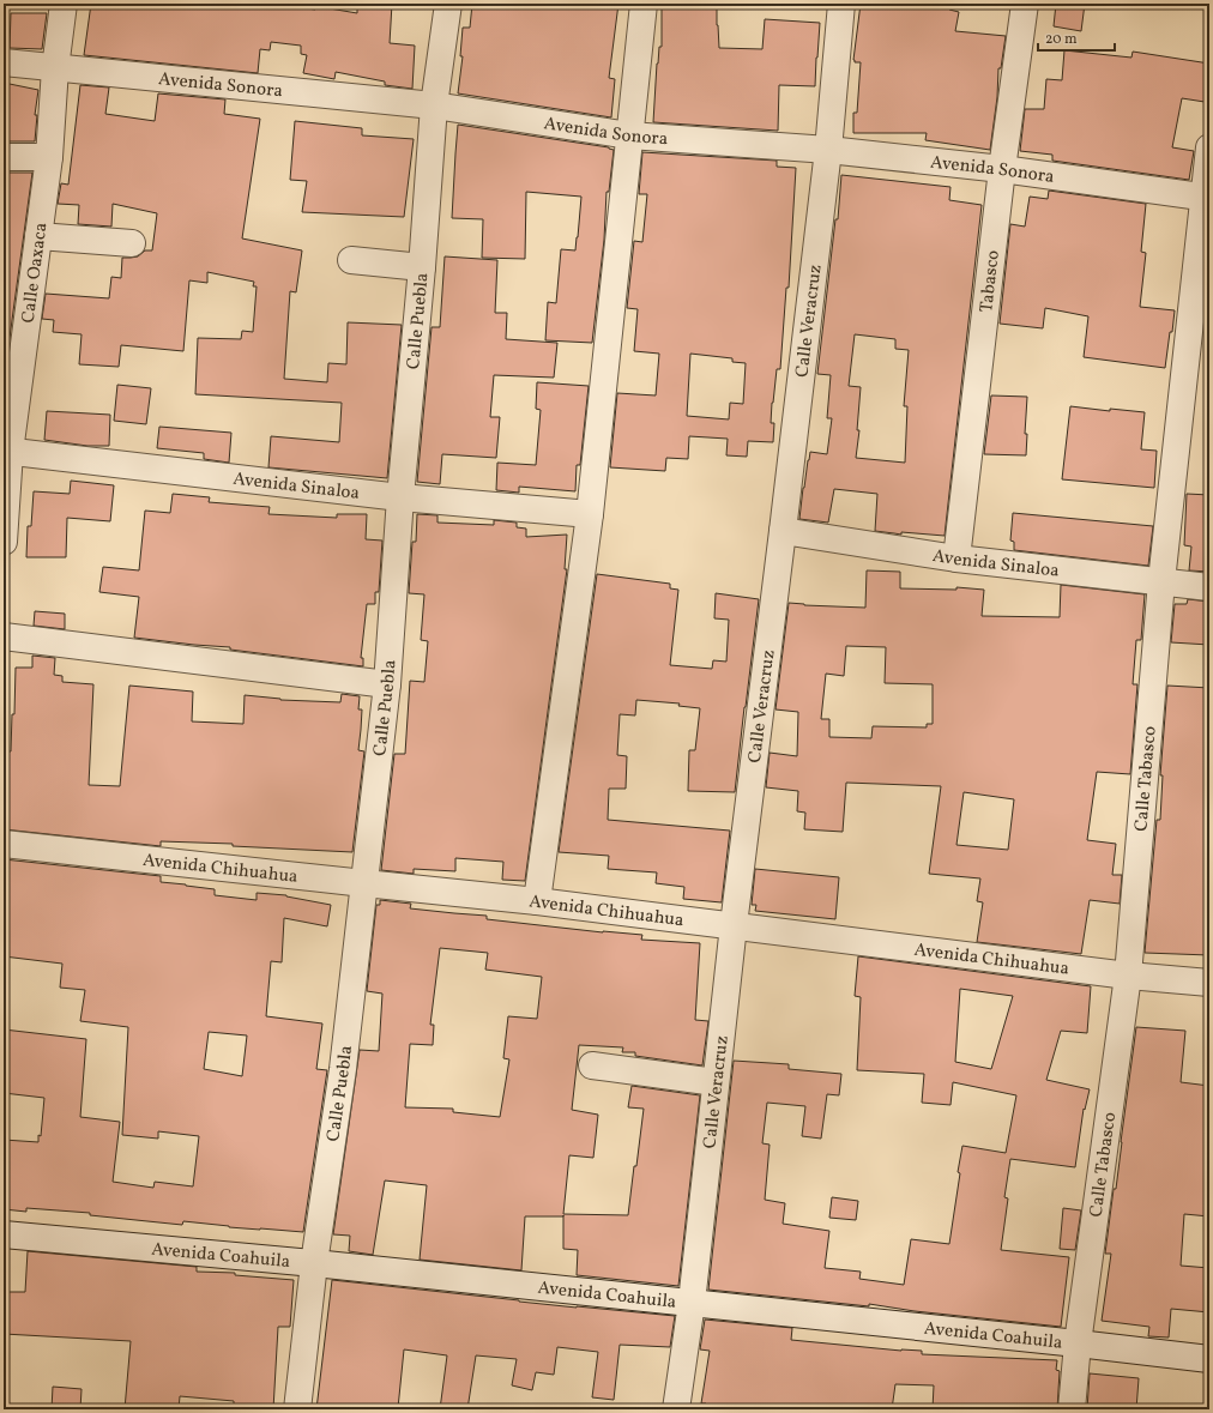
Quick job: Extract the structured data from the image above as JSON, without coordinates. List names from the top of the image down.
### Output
{
  "streets": {
    "street": [
      "Avenida Sonora",
      "Calle Oaxaca",
      "Tabasco",
      "Calle Puebla",
      "Calle Veracruz",
      "Avenida Sinaloa",
      "Calle Tabasco",
      "Avenida Chihuahua",
      "Avenida Coahuila"
    ]
  },
  "crossings": [
    ["Avenida Sonora", "Calle Oaxaca"],
    ["Avenida Sonora", "Tabasco"],
    ["Avenida Sonora", "Calle Puebla"],
    ["Avenida Sonora", "Calle Veracruz"],
    ["Avenida Sonora", "Calle Tabasco"],
    ["Calle Oaxaca", "Avenida Sinaloa"],
    ["Tabasco", "Avenida Sinaloa"],
    ["Calle Puebla", "Avenida Sinaloa"],
    ["Calle Puebla", "Avenida Chihuahua"],
    ["Calle Puebla", "Avenida Coahuila"],
    ["Calle Veracruz", "Avenida Sinaloa"],
    ["Calle Veracruz", "Avenida Chihuahua"],
    ["Calle Veracruz", "Avenida Coahuila"],
    ["Avenida Sinaloa", "Calle Tabasco"],
    ["Calle Tabasco", "Avenida Chihuahua"],
    ["Calle Tabasco", "Avenida Coahuila"]
  ],
  "scale_bar": "20 m"
}
